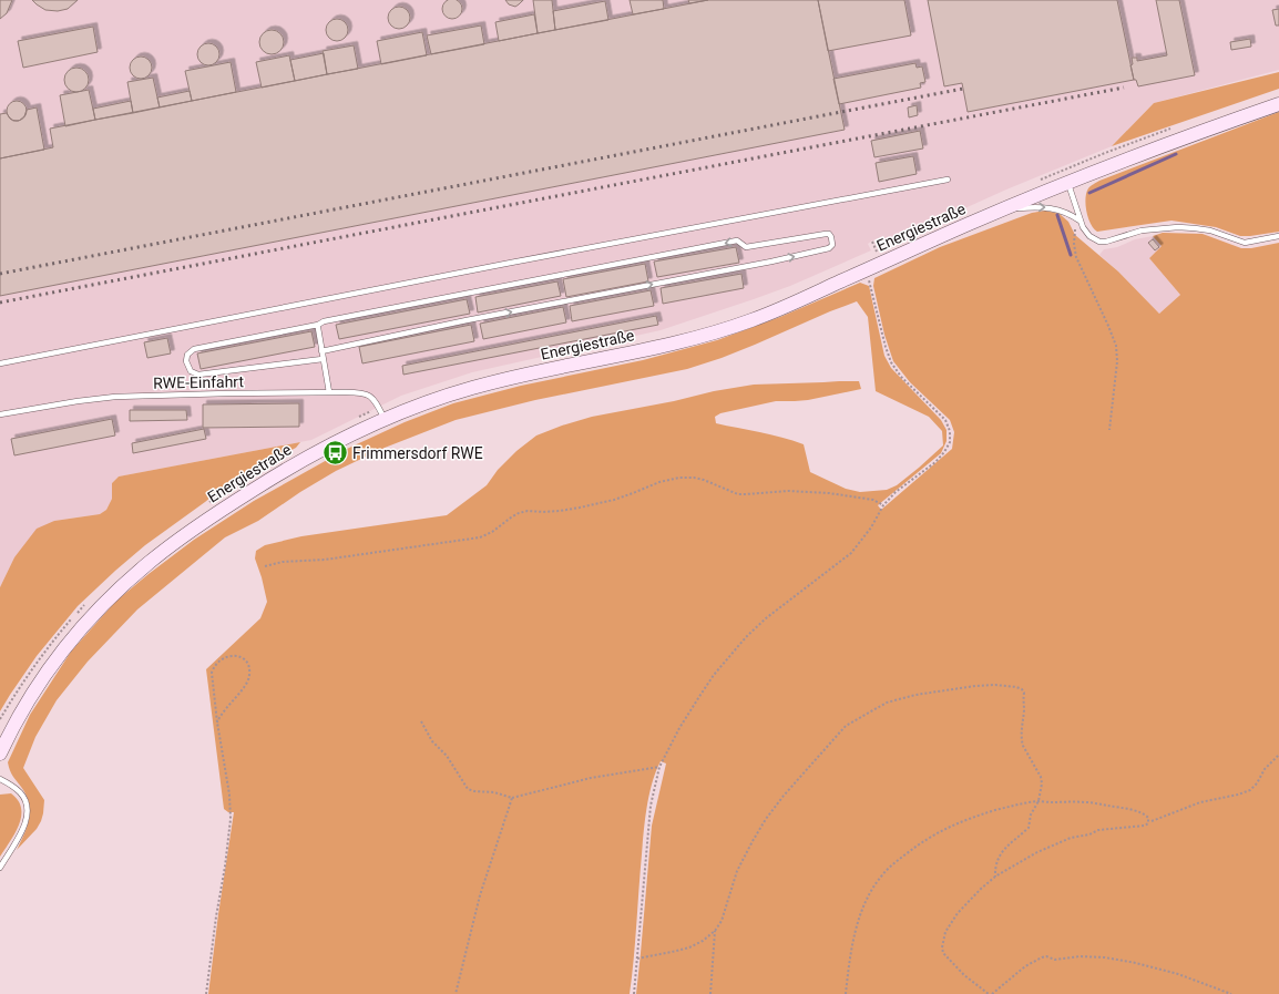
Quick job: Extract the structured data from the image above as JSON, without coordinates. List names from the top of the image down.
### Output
{
  "streets": {
    "main road": ["Energiestraße"],
    "lane": ["RWE-Einfahrt"]
  },
  "crossings": [
    ["Energiestraße", "RWE-Einfahrt"]
  ],
  "places": {
    "bus stop": ["Frimmersdorf RWE"]
  }
}
